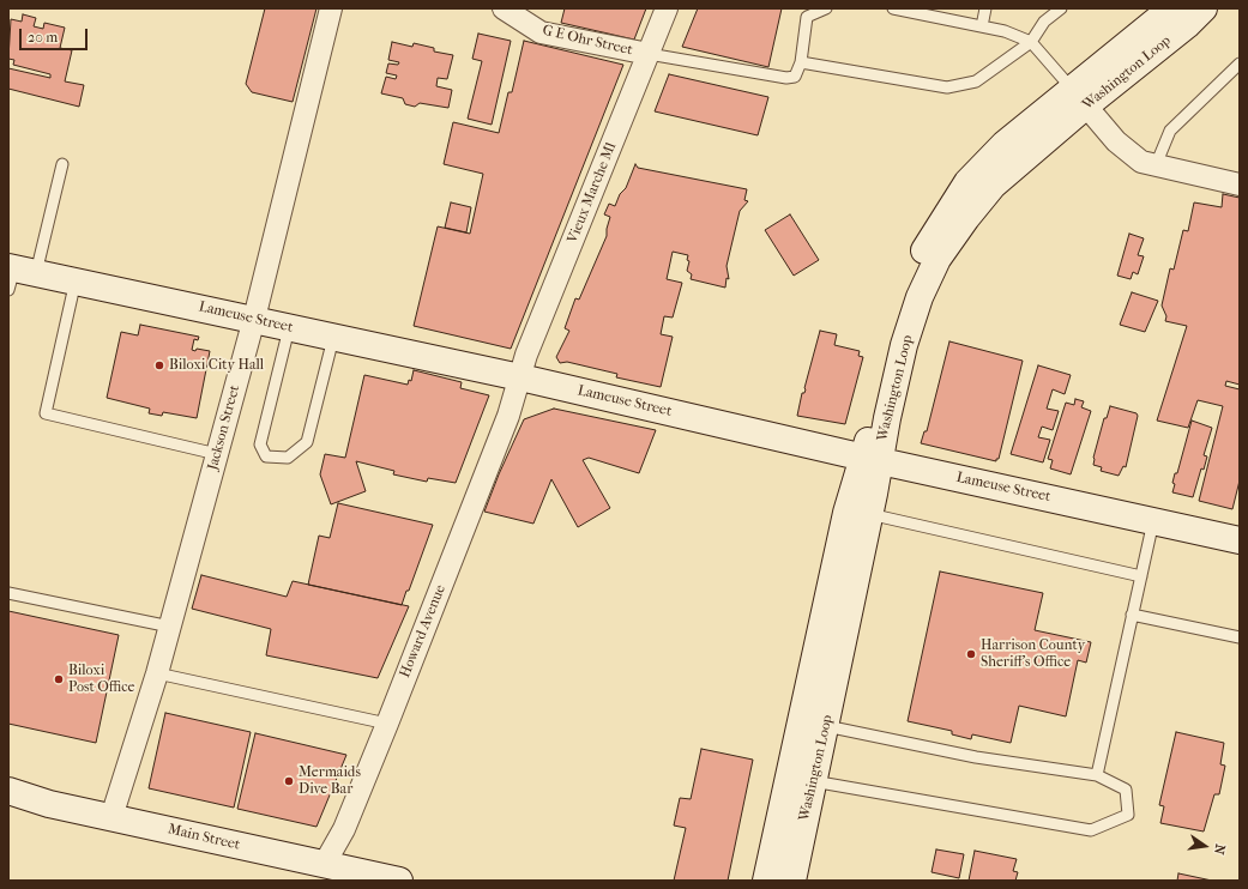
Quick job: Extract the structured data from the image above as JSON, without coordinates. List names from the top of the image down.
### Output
{
  "streets": {
    "street": [
      "G E Ohr Street",
      "Washington Loop",
      "Vieux Marche Ml",
      "Lameuse Street",
      "Jackson Street",
      "Howard Avenue",
      "Main Street"
    ]
  },
  "crossings": [
    ["G E Ohr Street", "Vieux Marche Ml"],
    ["Washington Loop", "Lameuse Street"],
    ["Vieux Marche Ml", "Lameuse Street"],
    ["Vieux Marche Ml", "Howard Avenue"],
    ["Lameuse Street", "Jackson Street"],
    ["Lameuse Street", "Howard Avenue"],
    ["Jackson Street", "Main Street"],
    ["Howard Avenue", "Main Street"]
  ],
  "places": [
    "Biloxi City Hall",
    "Harrison County Sheriff's Office",
    "Biloxi Post Office",
    "Mermaids Dive Bar"
  ],
  "scale_bar": "20 m",
  "north": "right"
}
